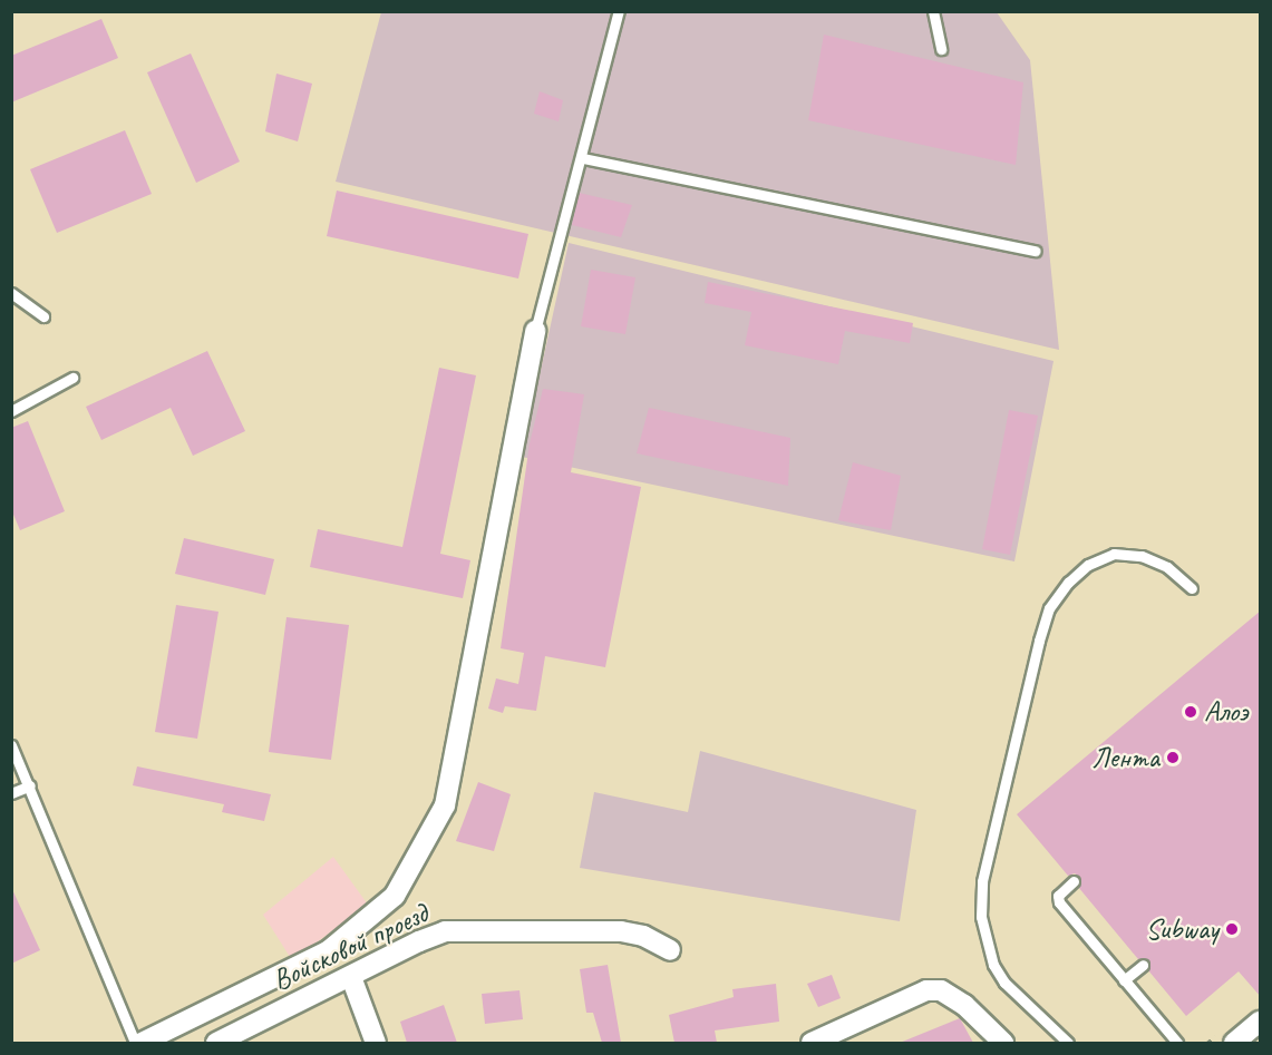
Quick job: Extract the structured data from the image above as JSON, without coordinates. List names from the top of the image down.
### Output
{
  "streets": {
    "street": ["Войсковой проезд"]
  },
  "places": ["Алоэ", "Лента", "Subway"]
}
